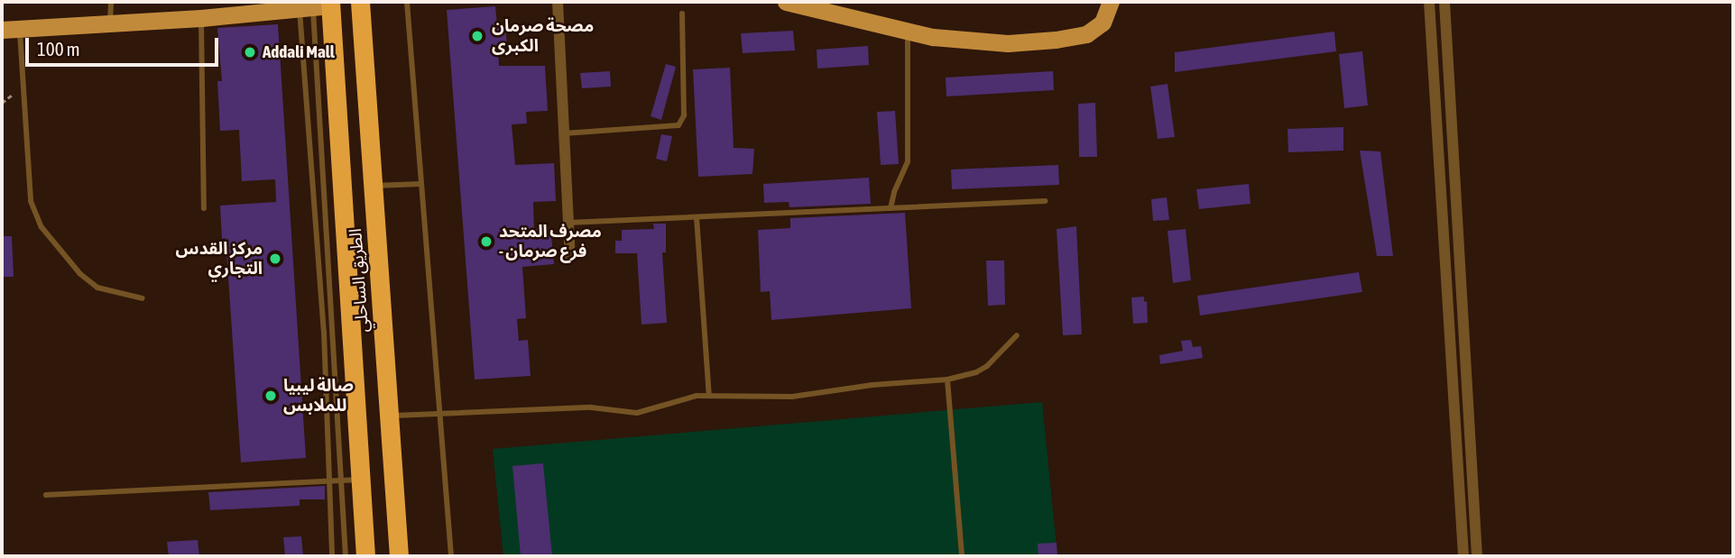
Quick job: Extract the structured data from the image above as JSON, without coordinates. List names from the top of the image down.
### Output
{
  "streets": {
    "highway": ["الطريق الساحلي"]
  },
  "places": [
    "مصحة صرمان الكبرى",
    "Addali Mall",
    "مصرف المتحد - فرع صرمان",
    "مركز القدس التجاري",
    "صالة ليبيا للملابس"
  ],
  "scale_bar": "100 m"
}
